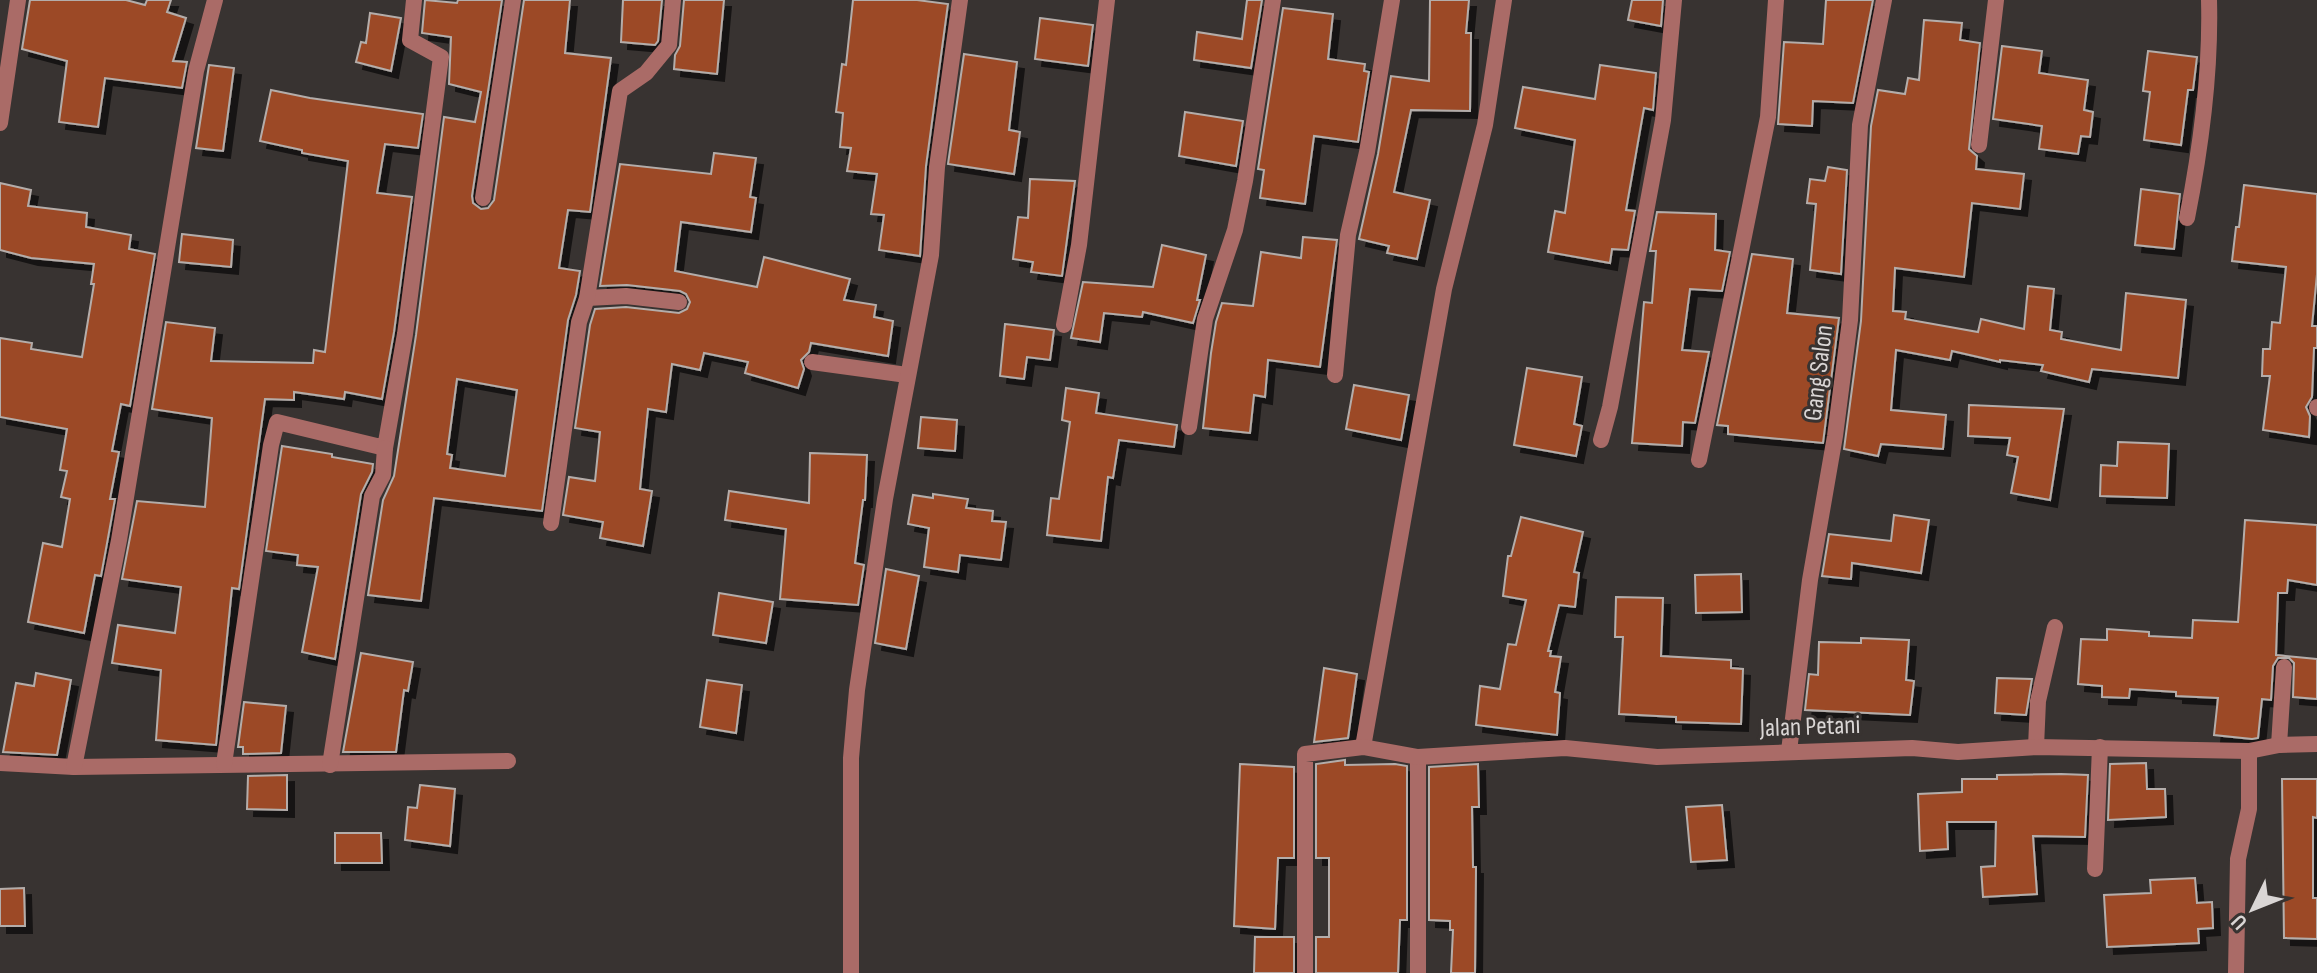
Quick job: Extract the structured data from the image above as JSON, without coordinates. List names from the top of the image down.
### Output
{
  "streets": {
    "street": ["Gang Salon", "Jalan Petani"]
  },
  "crossings": [
    ["Gang Salon", "Jalan Petani"]
  ],
  "north": "bottom left"
}
